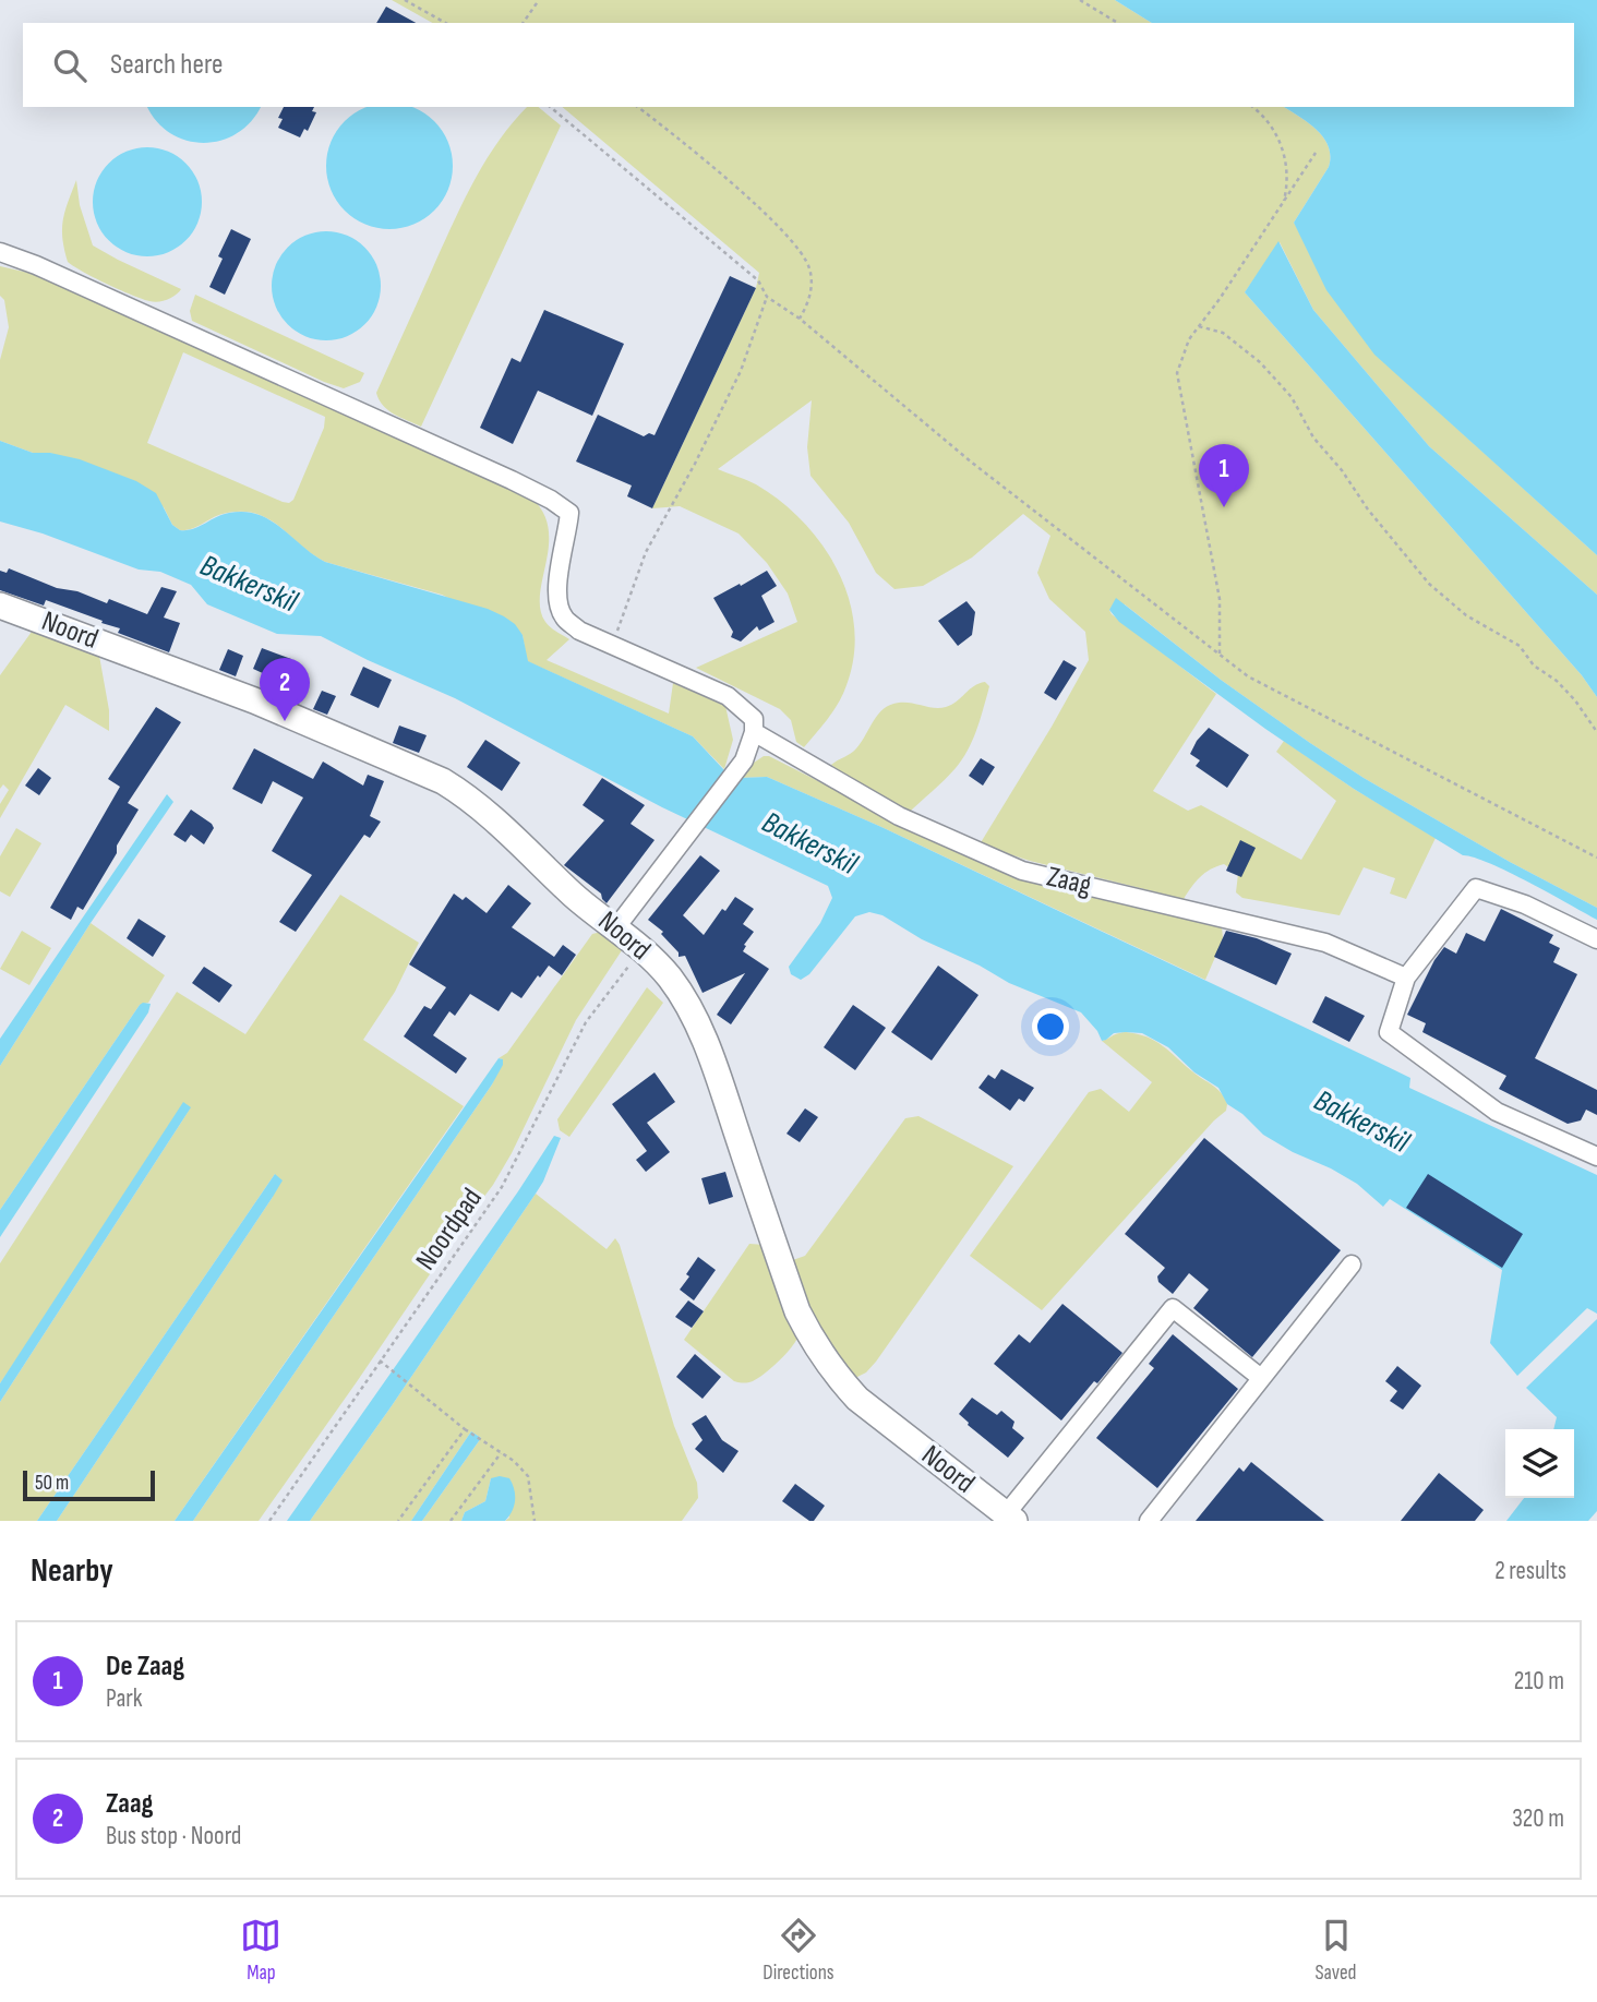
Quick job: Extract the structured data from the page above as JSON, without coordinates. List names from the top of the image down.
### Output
{
  "streets": {
    "street": ["Noord", "Zaag"],
    "path": ["Noordpad"]
  },
  "crossings": [
    ["Noord", "Noordpad"]
  ],
  "water": ["Bakkerskil"],
  "scale_bar": "50 m",
  "page": {
    "search": "Search here",
    "pins": ["1", "2"],
    "scale": "50 m",
    "heading": ["Nearby", "2 results"],
    "list": [
      {
        "mark": "1",
        "name": "De Zaag",
        "note": "Park",
        "value": "210 m"
      },
      {
        "mark": "2",
        "name": "Zaag",
        "note": "Bus stop · Noord",
        "value": "320 m"
      }
    ],
    "nav": ["Map", "Directions", "Saved"]
  }
}
